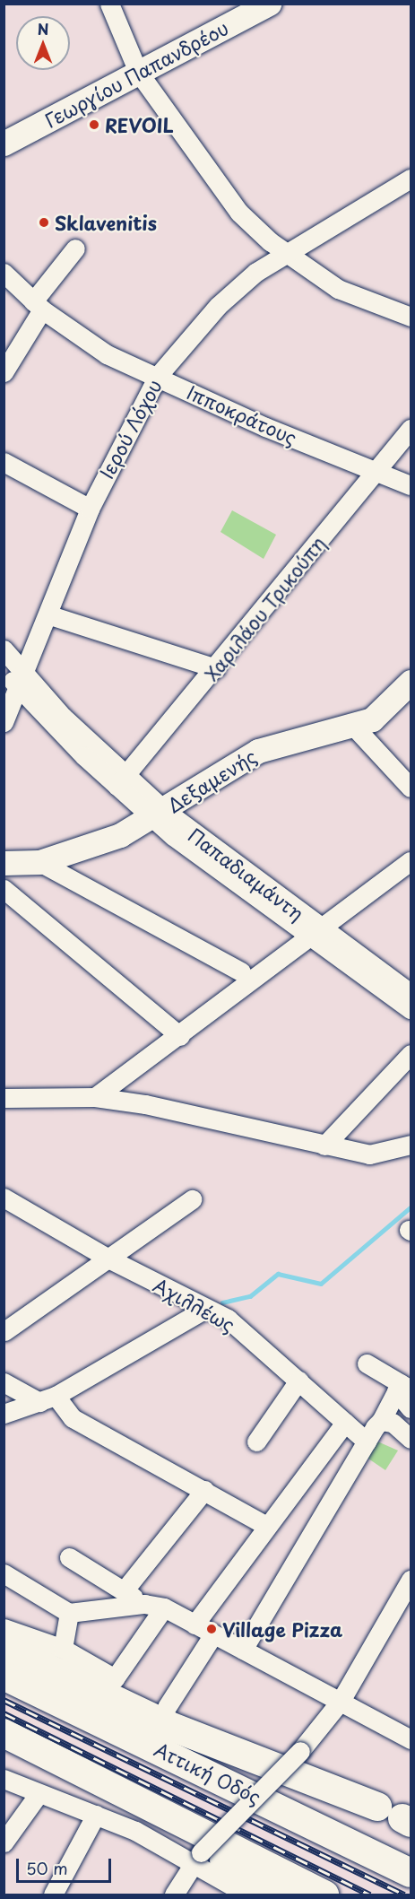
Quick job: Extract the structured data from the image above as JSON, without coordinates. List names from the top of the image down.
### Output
{
  "streets": {
    "highway": ["Αττική Οδός"],
    "main road": ["Γεωργίου Παπανδρέου", "Δεξαμενής"],
    "street": [
      "Ιπποκράτους",
      "Ιερού Λόχου",
      "Χαριλάου Τρικούπη",
      "Παπαδιαμάντη",
      "Αχιλλέως"
    ]
  },
  "crossings": [
    ["Ιπποκράτους", "Ιερού Λόχου"],
    ["Ιπποκράτους", "Χαριλάου Τρικούπη"],
    ["Ιερού Λόχου", "Παπαδιαμάντη"],
    ["Χαριλάου Τρικούπη", "Παπαδιαμάντη"],
    ["Δεξαμενής", "Παπαδιαμάντη"]
  ],
  "places": ["REVOIL", "Sklavenitis", "Village Pizza"],
  "scale_bar": "50 m",
  "north": "top"
}
